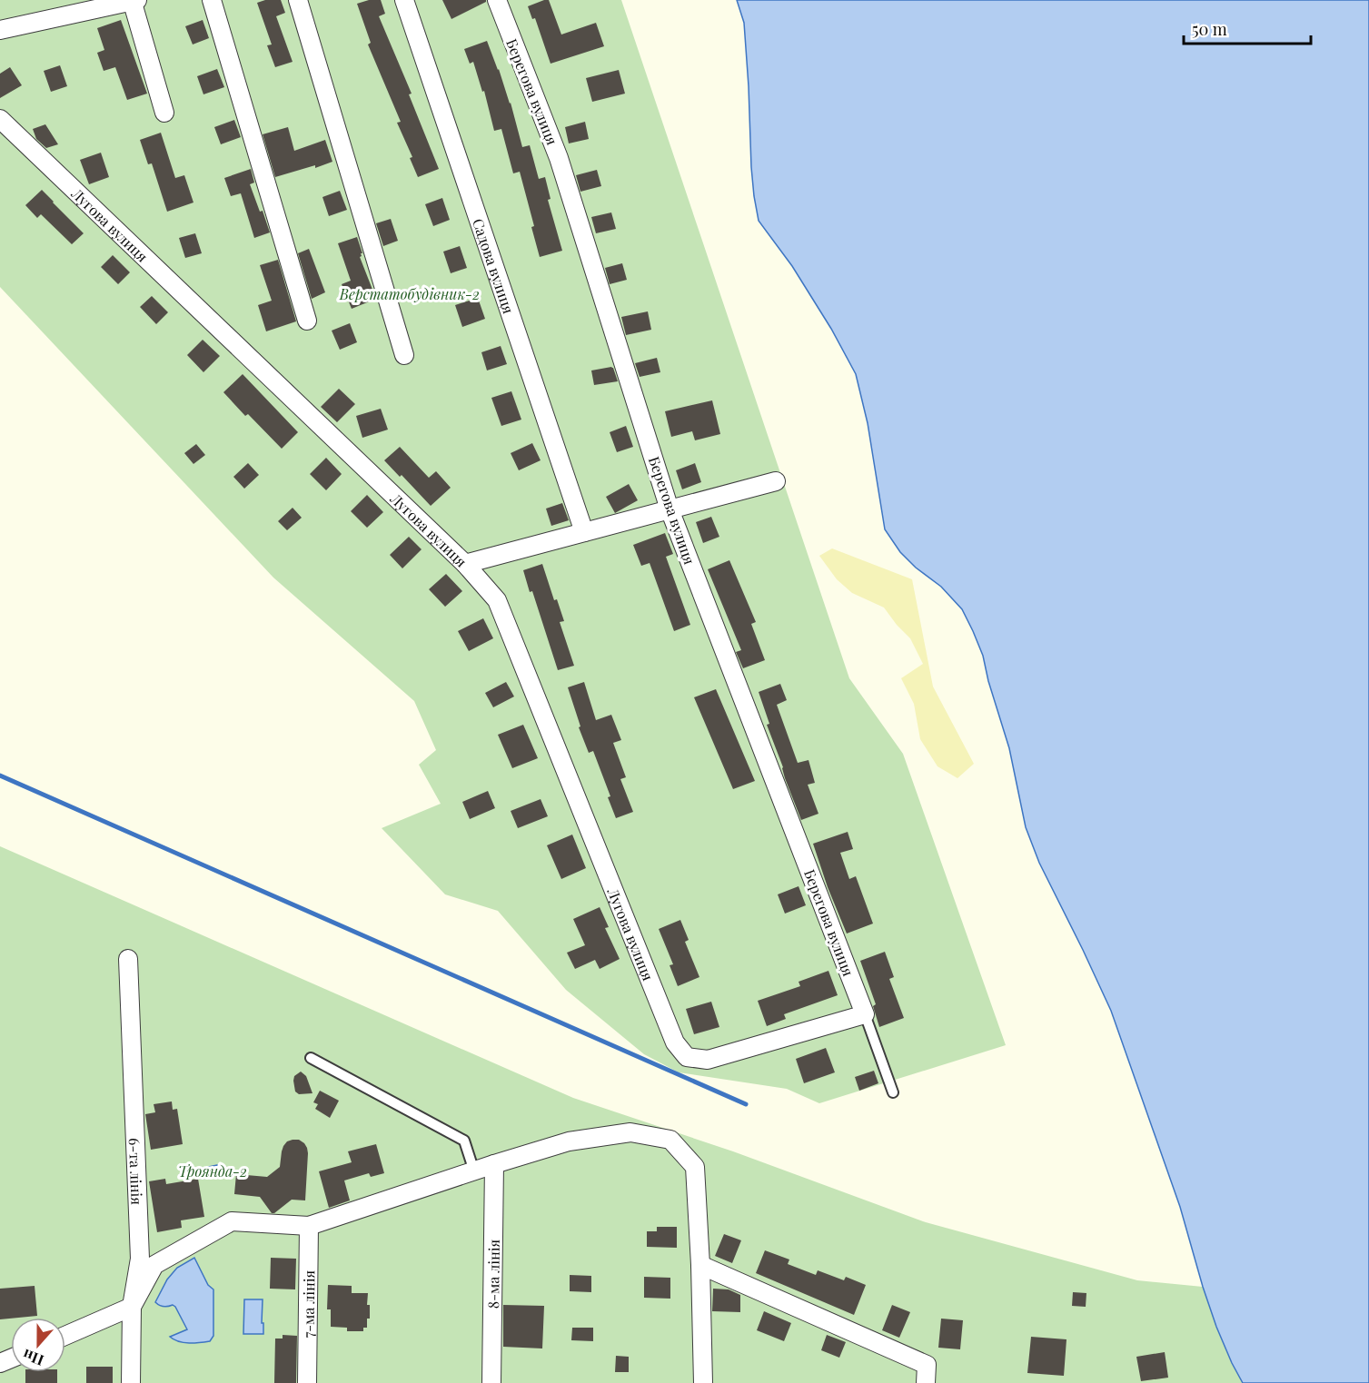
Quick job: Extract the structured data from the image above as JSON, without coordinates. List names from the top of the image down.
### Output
{
  "streets": {
    "street": [
      "Берегова вулиця",
      "Лугова вулиця",
      "Садова вулиця",
      "6-та лінія",
      "8-ма лінія",
      "7-ма лінія"
    ]
  },
  "crossings": [
    ["Берегова вулиця", "Лугова вулиця"]
  ],
  "parks": ["Верстатобудівник-2", "Троянда-2"],
  "scale_bar": "50 m",
  "north": "bottom"
}
